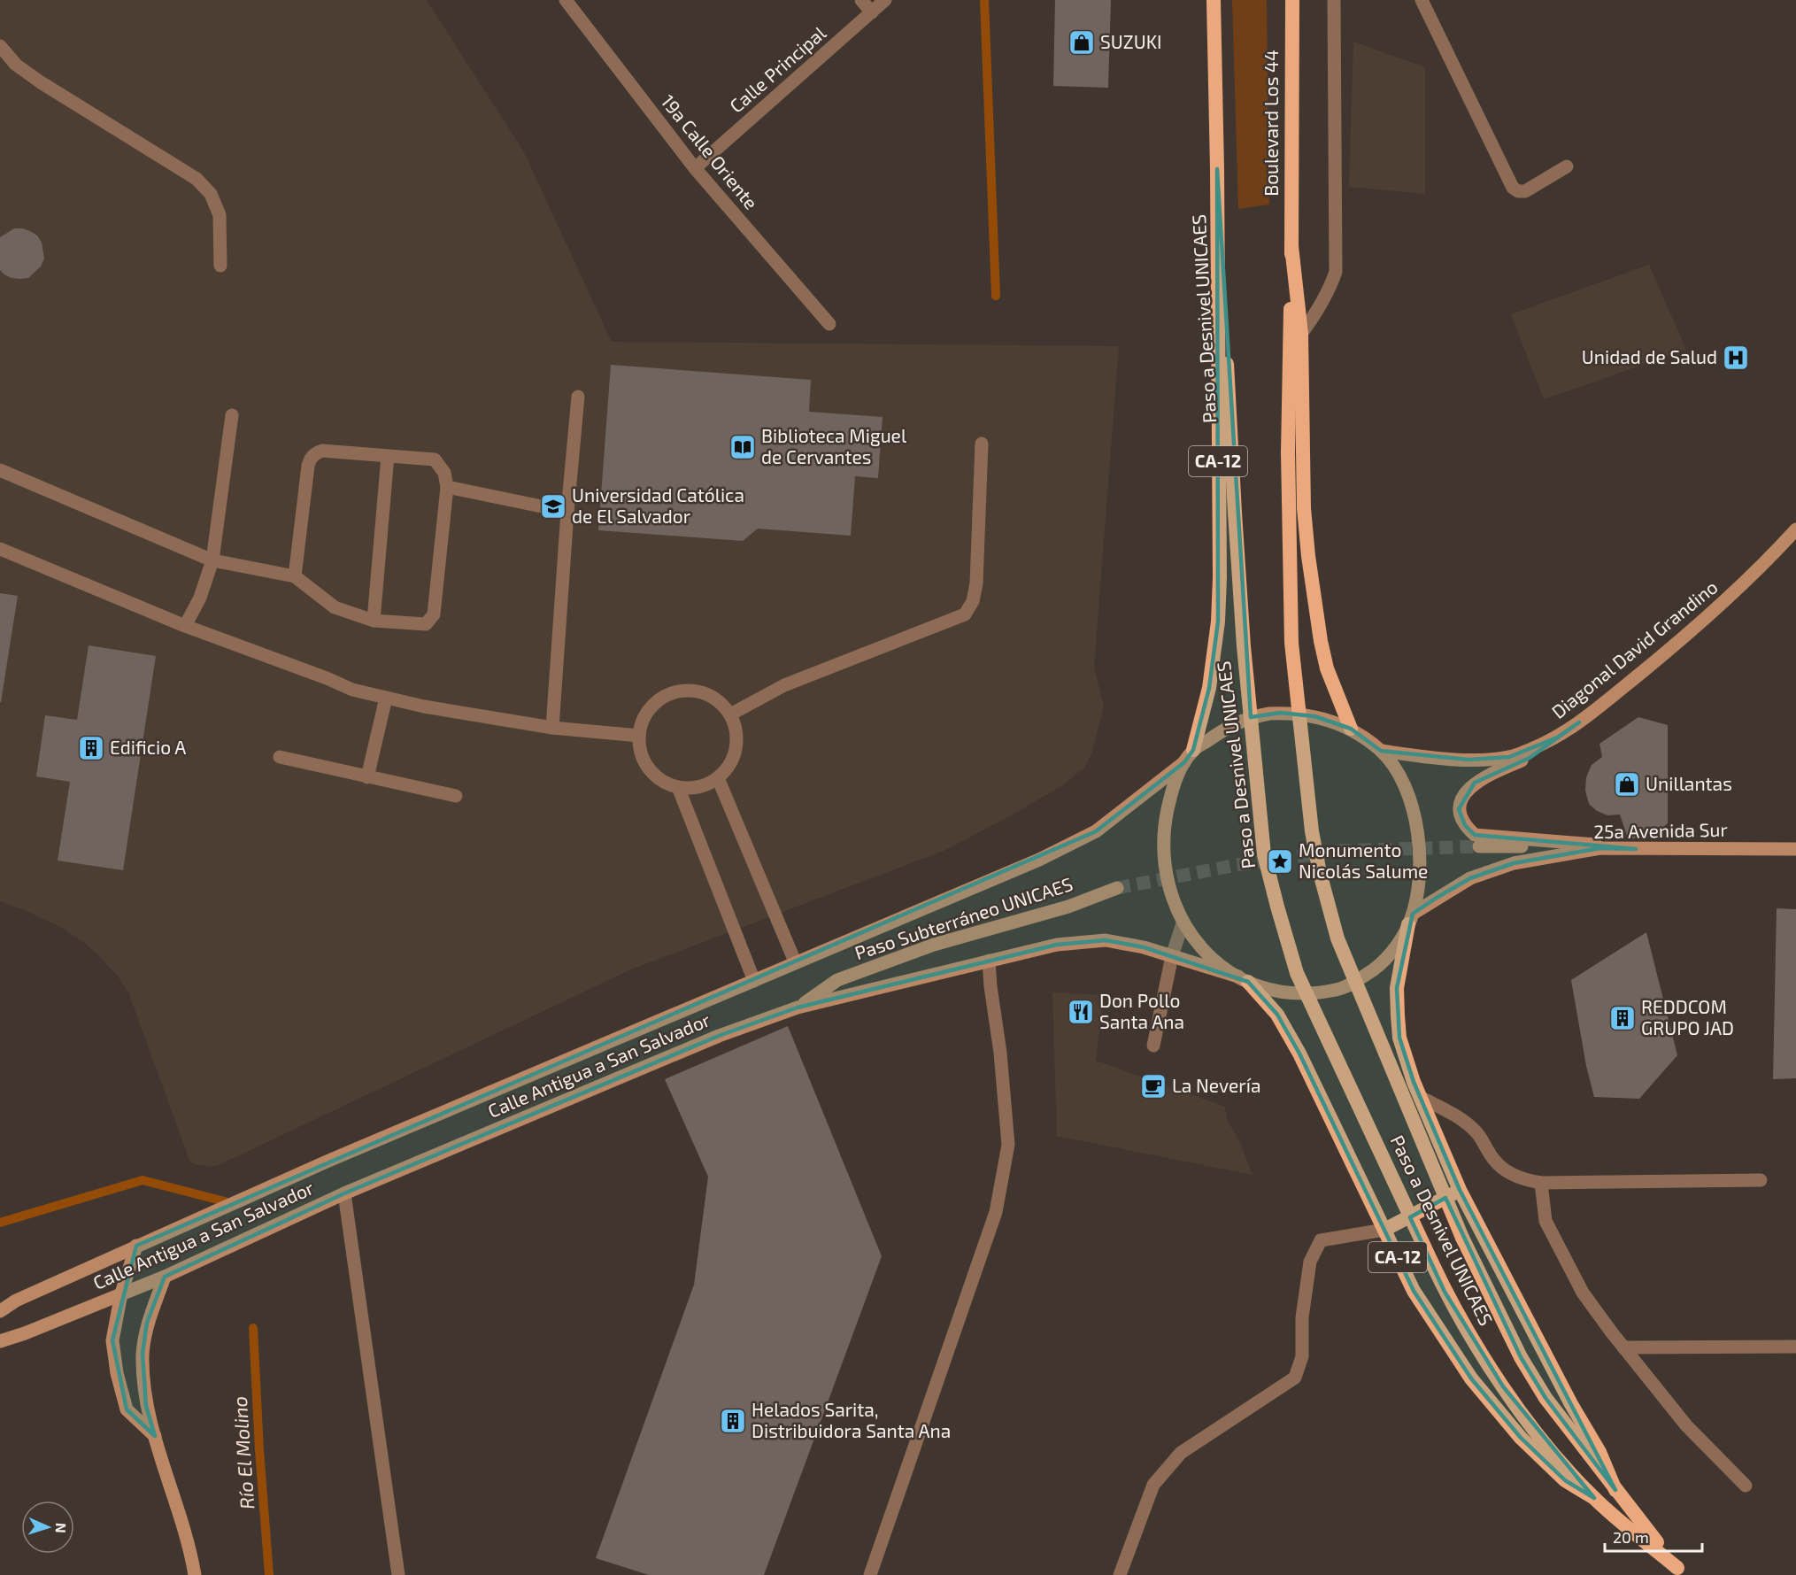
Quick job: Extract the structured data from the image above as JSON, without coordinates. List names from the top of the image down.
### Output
{
  "streets": {
    "highway": ["Boulevard Los 44", "Paso a Desnivel UNICAES", "CA-12"],
    "main road": [
      "Diagonal David Grandino",
      "25a Avenida Sur",
      "Paso Subterráneo UNICAES",
      "Calle Antigua a San Salvador"
    ],
    "street": ["Calle Principal", "19a Calle Oriente"]
  },
  "crossings": [
    ["Calle Principal", "19a Calle Oriente"],
    ["Boulevard Los 44", "Paso a Desnivel UNICAES"],
    ["Paso a Desnivel UNICAES", "CA-12"],
    ["CA-12", "Calle Antigua a San Salvador"],
    ["Diagonal David Grandino", "Calle Antigua a San Salvador"],
    ["25a Avenida Sur", "Calle Antigua a San Salvador"],
    ["Paso Subterráneo UNICAES", "Calle Antigua a San Salvador"]
  ],
  "water": ["Río El Molino"],
  "places": {
    "shop": ["SUZUKI", "Unillantas"],
    "hospital": ["Unidad de Salud"],
    "library": ["Biblioteca Miguel de Cervantes"],
    "school or university": ["Universidad Católica de El Salvador"],
    "building": ["Edificio A", "REDDCOM GRUPO JAD", "Helados Sarita, Distribuidora Santa Ana"],
    "place": ["Monumento Nicolás Salume"],
    "restaurant": ["Don Pollo Santa Ana"],
    "cafe": ["La Nevería"]
  },
  "scale_bar": "20 m",
  "north": "right"
}
